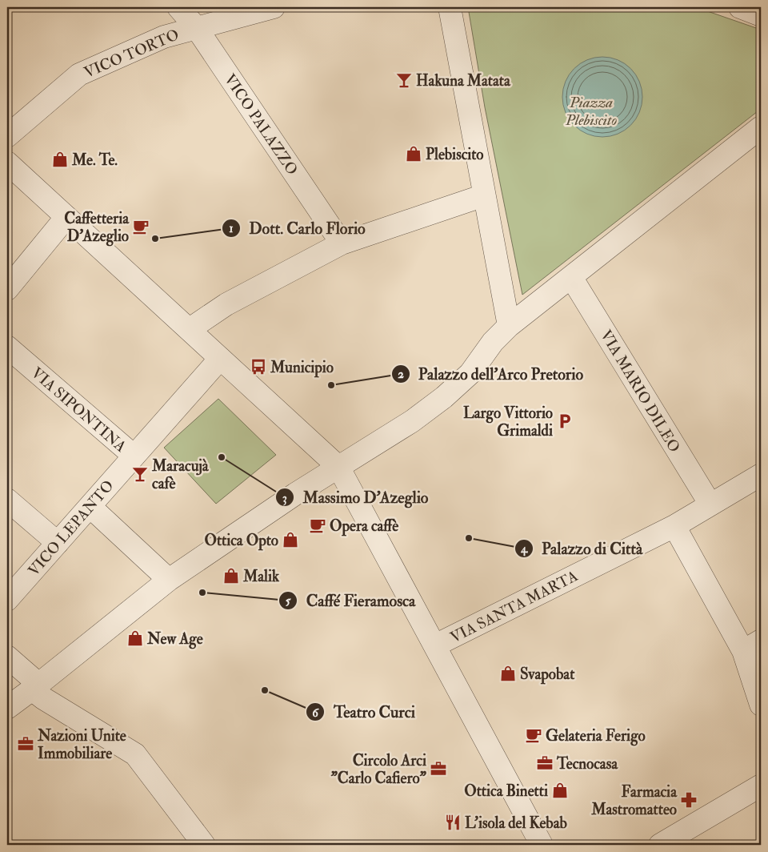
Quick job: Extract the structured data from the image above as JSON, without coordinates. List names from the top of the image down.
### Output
{
  "streets": {
    "street": [
      "VICO TORTO",
      "VICO PALAZZO",
      "VIA MARIO DILEO",
      "VIA SIPONTINA",
      "VICO LEPANTO",
      "VIA SANTA MARTA"
    ]
  },
  "crossings": [
    ["VICO TORTO", "VICO PALAZZO"],
    ["VIA MARIO DILEO", "VIA SANTA MARTA"],
    ["VIA SIPONTINA", "VICO LEPANTO"]
  ],
  "parks": ["Piazza Plebiscito"],
  "places": {
    "bar": ["Hakuna Matata", "Maracujà cafè"],
    "shop": [
      "Plebiscito",
      "Me. Te.",
      "Ottica Opto",
      "Malik",
      "New Age",
      "Svapobat",
      "Ottica Binetti"
    ],
    "cafe": ["Caffetteria D'Azeglio", "Opera caffè", "Gelateria Ferigo"],
    "other": [
      "Dott. Carlo Florio",
      "Palazzo dell'Arco Pretorio",
      "Massimo D'Azeglio",
      "Palazzo di Città",
      "Caffé Fieramosca",
      "Teatro Curci"
    ],
    "bus stop": ["Municipio"],
    "parking": ["Largo Vittorio Grimaldi"],
    "office": ["Nazioni Unite Immobiliare", "Tecnocasa", "Circolo Arci \"Carlo Cafiero\""],
    "pharmacy": ["Farmacia Mastromatteo"],
    "restaurant": ["L'isola del Kebab"]
  }
}
